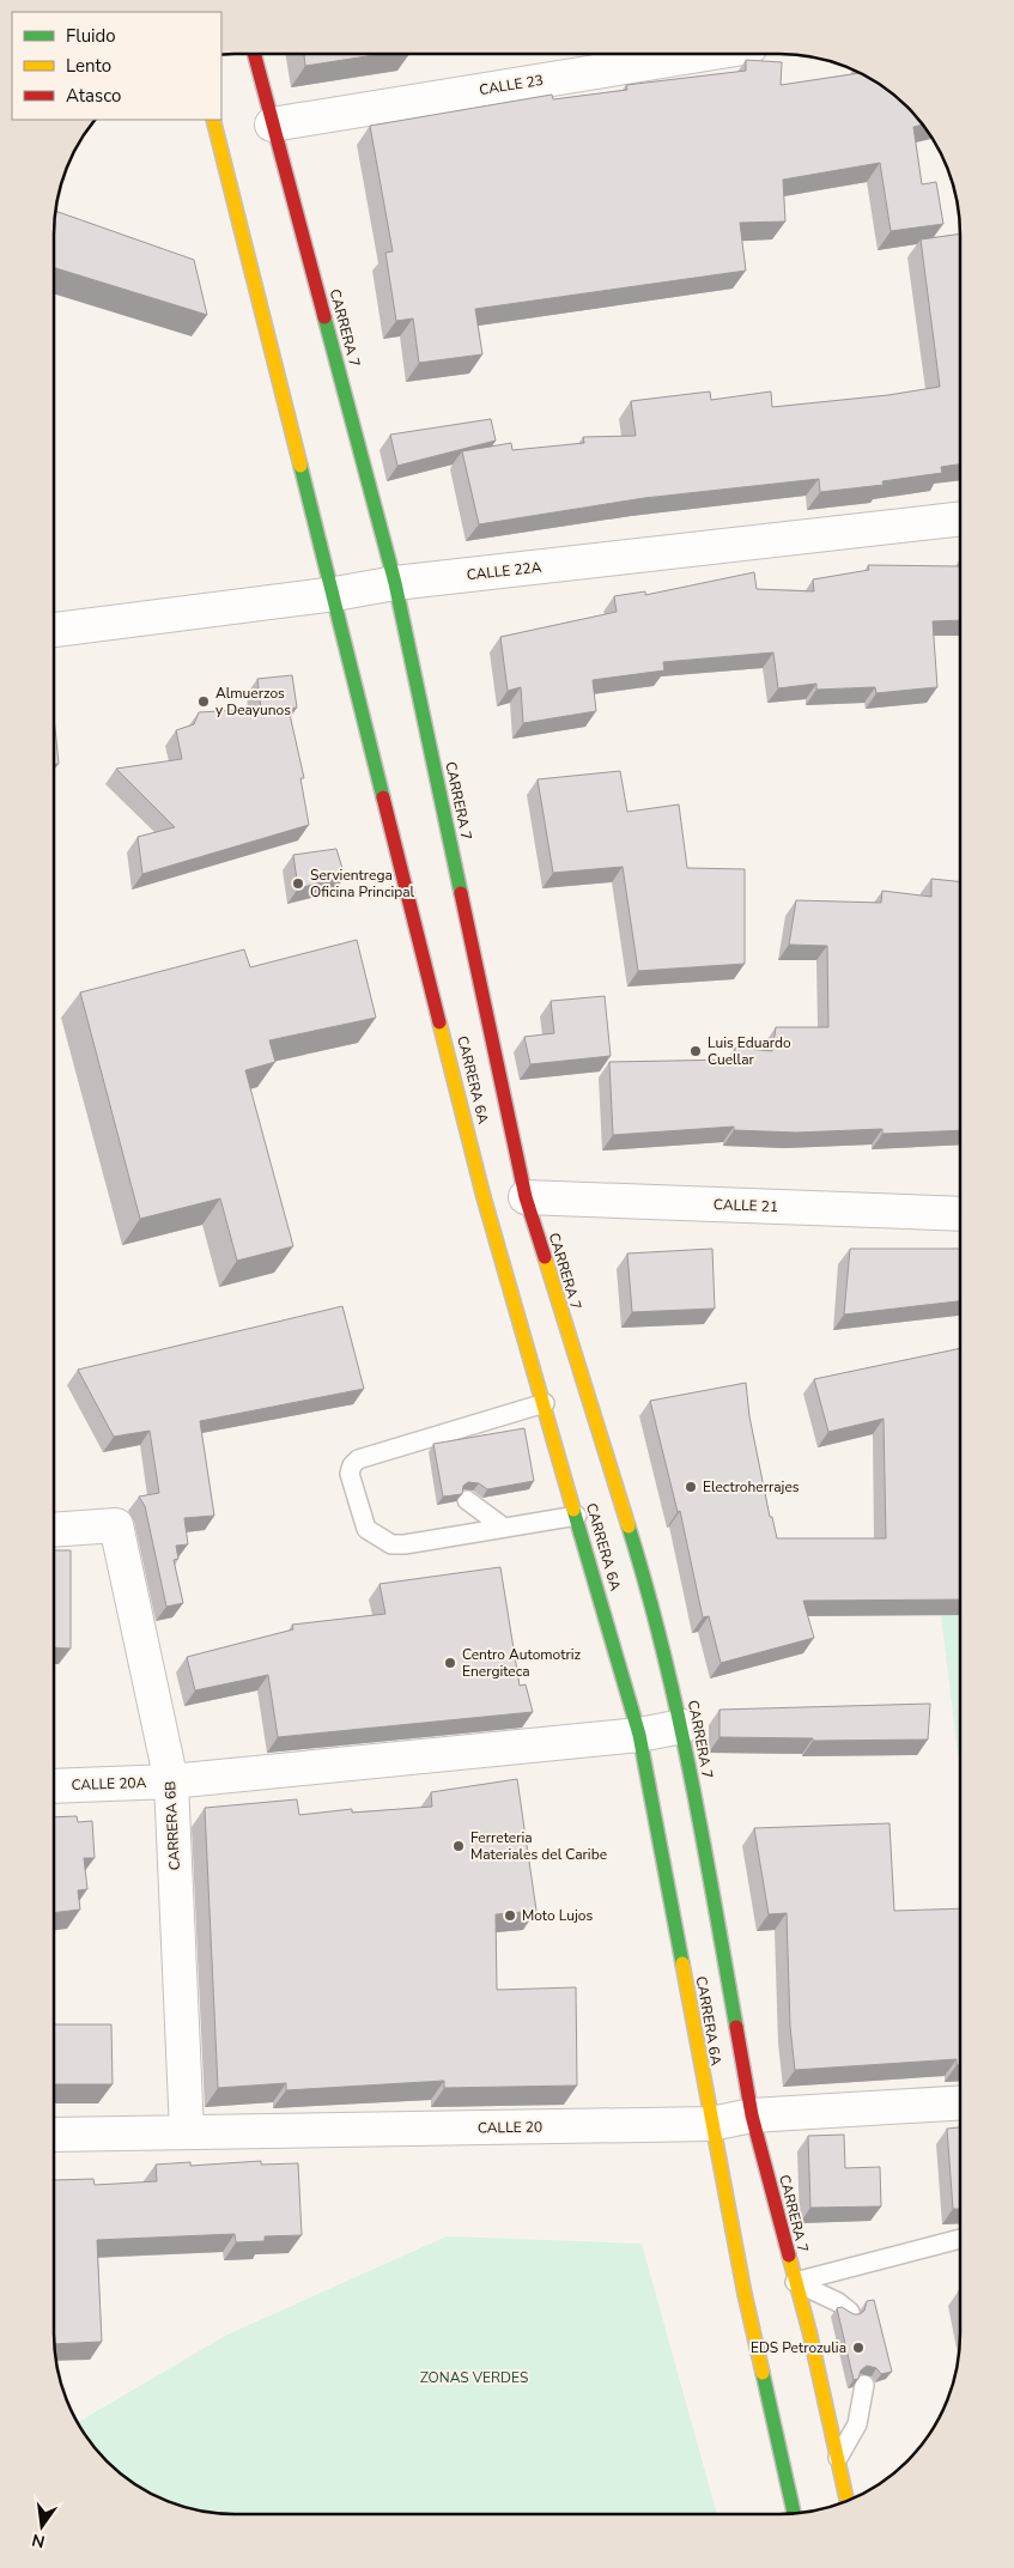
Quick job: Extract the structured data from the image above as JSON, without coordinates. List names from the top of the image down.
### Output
{
  "streets": {
    "main road": ["CARRERA 7", "CARRERA 6A"],
    "street": [
      "CALLE 23",
      "CALLE 22A",
      "CALLE 21",
      "CALLE 20A",
      "CARRERA 6B",
      "CALLE 20"
    ]
  },
  "crossings": [
    ["CALLE 23", "CARRERA 7"],
    ["CARRERA 7", "CALLE 22A"],
    ["CARRERA 7", "CALLE 21"],
    ["CARRERA 7", "CALLE 20A"],
    ["CARRERA 7", "CALLE 20"],
    ["CALLE 22A", "CARRERA 6A"],
    ["CARRERA 6A", "CALLE 20A"],
    ["CARRERA 6A", "CALLE 20"],
    ["CALLE 20A", "CARRERA 6B"],
    ["CARRERA 6B", "CALLE 20"]
  ],
  "parks": ["ZONAS VERDES"],
  "places": [
    "Almuerzos y Deayunos",
    "Servientrega Oficina Principal",
    "Luis Eduardo Cuellar",
    "Electroherrajes",
    "Centro Automotriz Energiteca",
    "Ferreteria Materiales del Caribe",
    "Moto Lujos",
    "EDS Petrozulia"
  ],
  "legend": ["Fluido", "Lento", "Atasco"],
  "north": "bottom"
}
